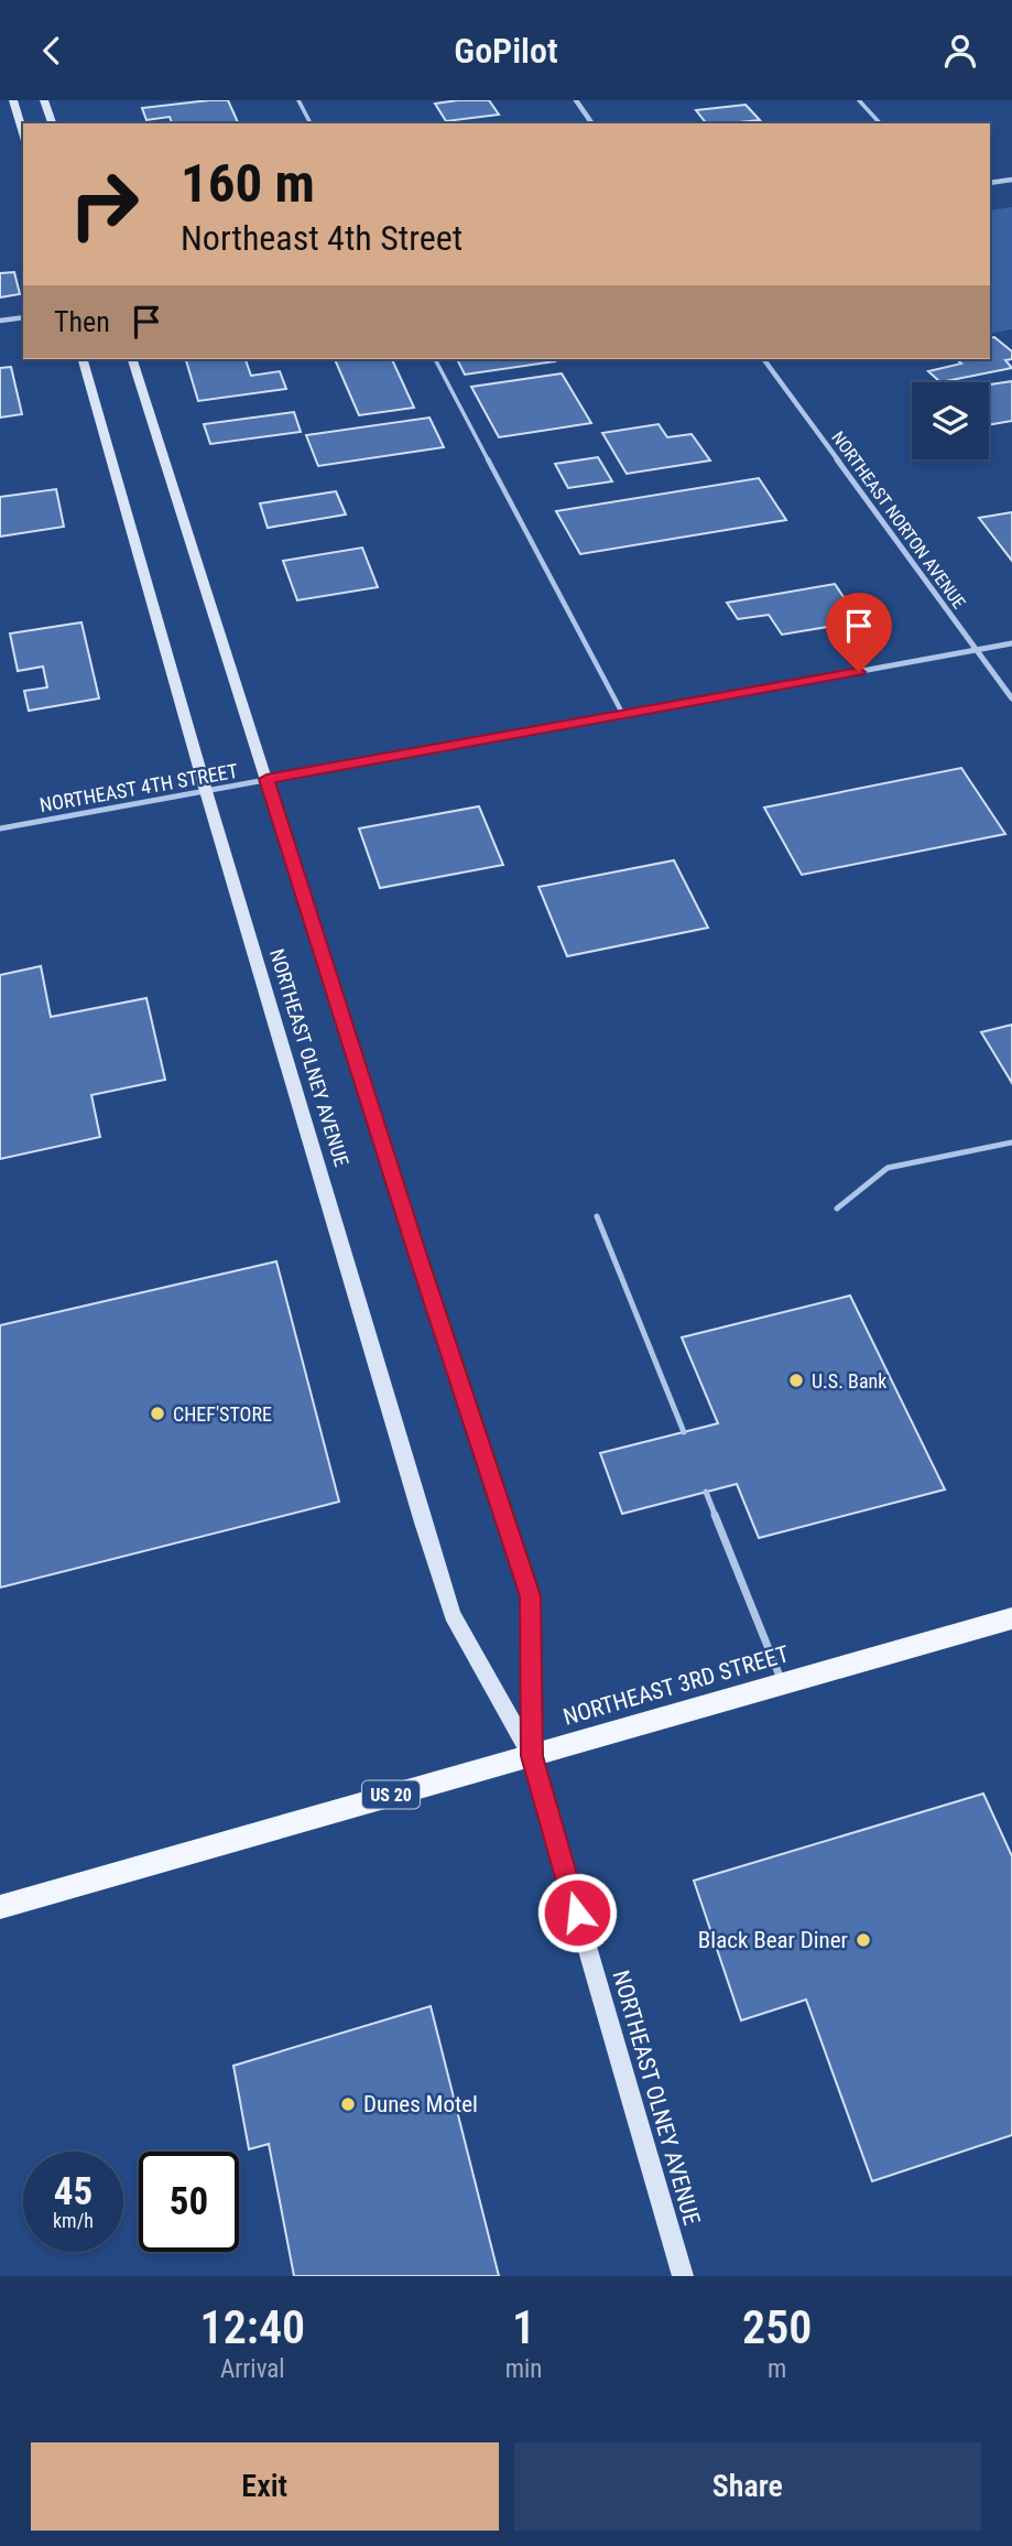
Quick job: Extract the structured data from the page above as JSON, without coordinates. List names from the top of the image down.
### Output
{
  "streets": {
    "main road": ["NORTHEAST OLNEY AVENUE", "NORTHEAST 3RD STREET", "US 20"],
    "street": ["NORTHEAST NORTON AVENUE", "NORTHEAST 4TH STREET"]
  },
  "crossings": [
    ["NORTHEAST NORTON AVENUE", "NORTHEAST 4TH STREET"],
    ["NORTHEAST 4TH STREET", "NORTHEAST OLNEY AVENUE"],
    ["NORTHEAST OLNEY AVENUE", "NORTHEAST 3RD STREET"]
  ],
  "places": [
    "U.S. Bank",
    "CHEF'STORE",
    "Black Bear Diner",
    "Dunes Motel"
  ],
  "page": {
    "header": "GoPilot",
    "turn": ["160 m", "Northeast 4th Street"],
    "then": "Then",
    "speed": "45 km/h",
    "limit": "50",
    "eta": [
      "12:40",
      "Arrival",
      "1",
      "min",
      "250",
      "m"
    ],
    "buttons": ["Exit", "Share"]
  }
}
